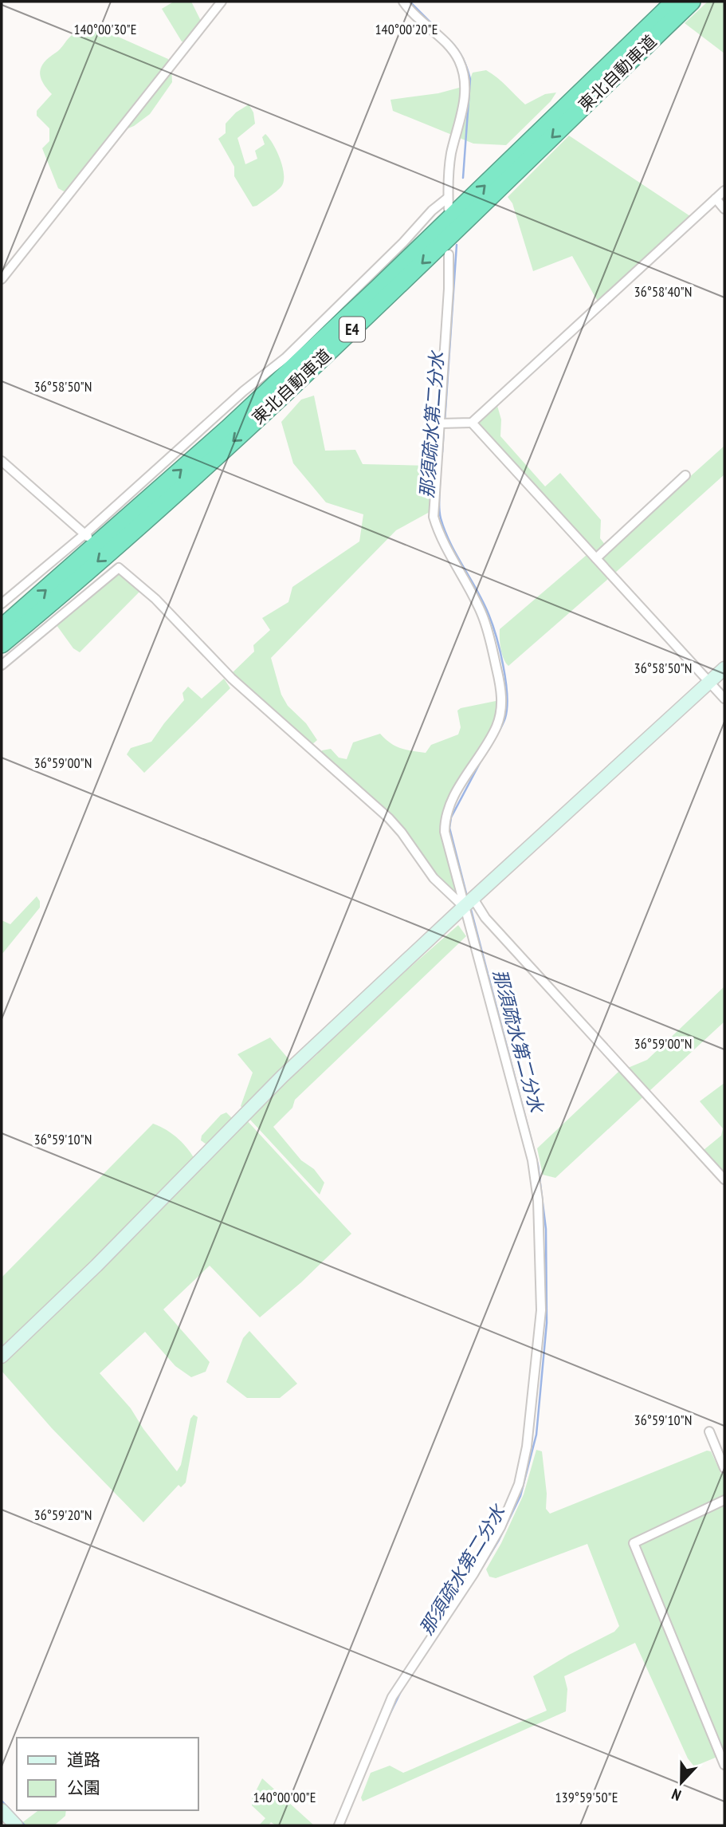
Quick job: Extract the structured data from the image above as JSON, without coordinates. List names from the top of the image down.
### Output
{
  "streets": {
    "highway": ["東北自動車道", "E4"]
  },
  "water": ["那須疏水第二分水"],
  "legend": ["道路", "公園"],
  "north": "bottom",
  "coordinates": [
    "140°00'30\"E",
    "140°00'20\"E",
    "36°58'40\"N",
    "36°58'50\"N",
    "36°59'00\"N",
    "36°59'10\"N",
    "36°59'20\"N",
    "140°00'00\"E",
    "139°59'50\"E"
  ]
}
